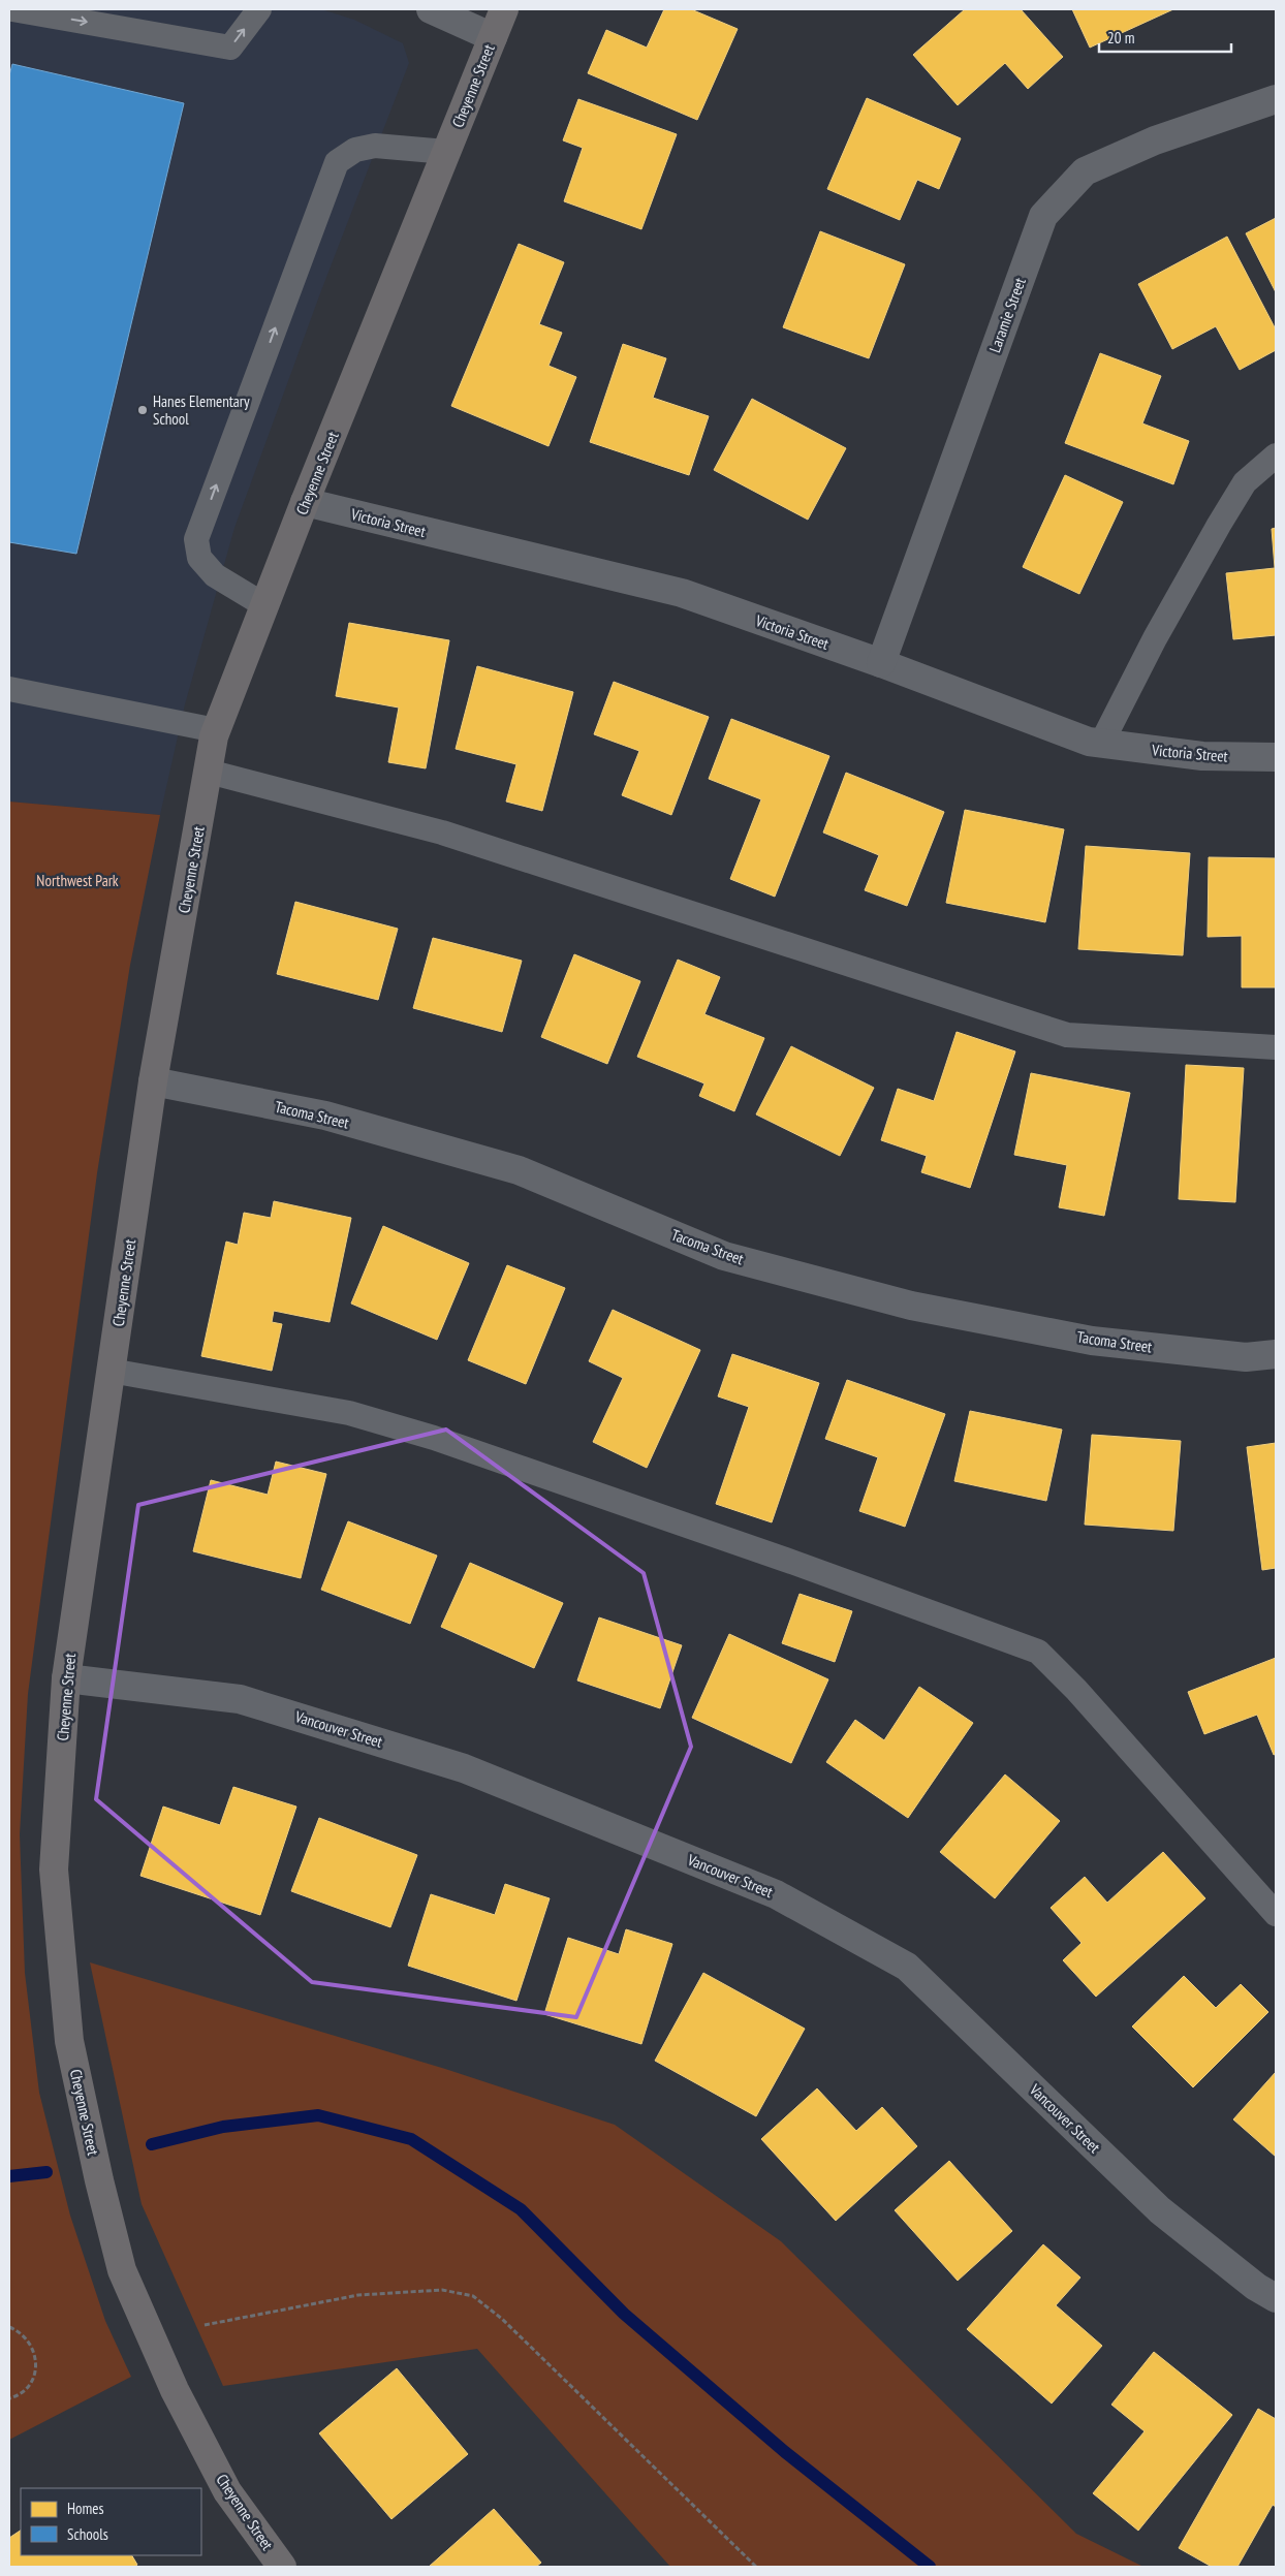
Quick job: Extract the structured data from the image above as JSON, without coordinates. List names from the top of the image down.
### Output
{
  "streets": {
    "street": [
      "Cheyenne Street",
      "Laramie Street",
      "Victoria Street",
      "Tacoma Street",
      "Vancouver Street"
    ]
  },
  "crossings": [
    ["Cheyenne Street", "Victoria Street"],
    ["Cheyenne Street", "Tacoma Street"],
    ["Cheyenne Street", "Vancouver Street"],
    ["Laramie Street", "Victoria Street"]
  ],
  "parks": ["Northwest Park"],
  "places": ["Hanes Elementary School"],
  "legend": ["Homes", "Schools"],
  "scale_bar": "20 m"
}
